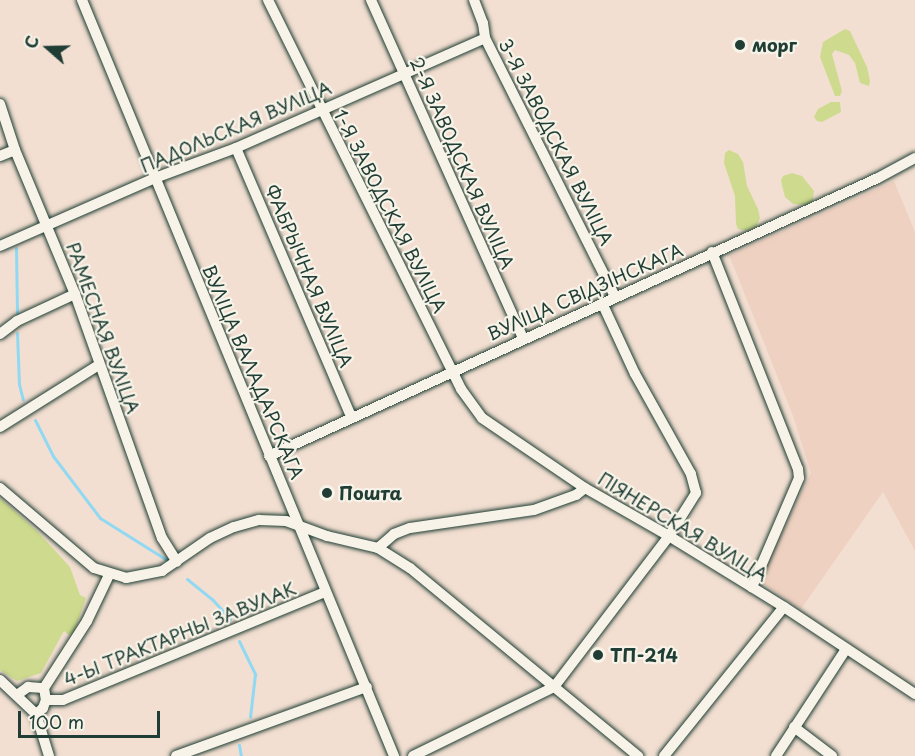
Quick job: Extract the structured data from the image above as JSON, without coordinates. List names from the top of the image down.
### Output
{
  "streets": {
    "street": [
      "ПАДОЛЬСКАЯ ВУЛІЦА",
      "3-Я ЗАВОДСКАЯ ВУЛІЦА",
      "2-Я ЗАВОДСКАЯ ВУЛІЦА",
      "1-Я ЗАВОДСКАЯ ВУЛІЦА",
      "ФАБРЫЧНАЯ ВУЛІЦА",
      "ВУЛІЦА СВІДЗІНСКАГА",
      "РАМЕСНАЯ ВУЛІЦА",
      "ВУЛІЦА ВАЛАДАРСКАГА",
      "ПІЯНЕРСКАЯ ВУЛІЦА",
      "4-Ы ТРАКТАРНЫ ЗАВУЛАК"
    ]
  },
  "crossings": [
    ["ПАДОЛЬСКАЯ ВУЛІЦА", "3-Я ЗАВОДСКАЯ ВУЛІЦА"],
    ["ПАДОЛЬСКАЯ ВУЛІЦА", "2-Я ЗАВОДСКАЯ ВУЛІЦА"],
    ["ПАДОЛЬСКАЯ ВУЛІЦА", "1-Я ЗАВОДСКАЯ ВУЛІЦА"],
    ["ПАДОЛЬСКАЯ ВУЛІЦА", "ФАБРЫЧНАЯ ВУЛІЦА"],
    ["ПАДОЛЬСКАЯ ВУЛІЦА", "РАМЕСНАЯ ВУЛІЦА"],
    ["ПАДОЛЬСКАЯ ВУЛІЦА", "ВУЛІЦА ВАЛАДАРСКАГА"],
    ["3-Я ЗАВОДСКАЯ ВУЛІЦА", "ВУЛІЦА СВІДЗІНСКАГА"],
    ["2-Я ЗАВОДСКАЯ ВУЛІЦА", "ВУЛІЦА СВІДЗІНСКАГА"],
    ["1-Я ЗАВОДСКАЯ ВУЛІЦА", "ВУЛІЦА СВІДЗІНСКАГА"],
    ["1-Я ЗАВОДСКАЯ ВУЛІЦА", "ПІЯНЕРСКАЯ ВУЛІЦА"],
    ["ФАБРЫЧНАЯ ВУЛІЦА", "ВУЛІЦА СВІДЗІНСКАГА"],
    ["ВУЛІЦА СВІДЗІНСКАГА", "ВУЛІЦА ВАЛАДАРСКАГА"],
    ["ВУЛІЦА СВІДЗІНСКАГА", "ПІЯНЕРСКАЯ ВУЛІЦА"],
    ["ВУЛІЦА ВАЛАДАРСКАГА", "4-Ы ТРАКТАРНЫ ЗАВУЛАК"]
  ],
  "places": ["морг", "Пошта", "ТП-214"],
  "scale_bar": "100 m",
  "north": "left"
}
